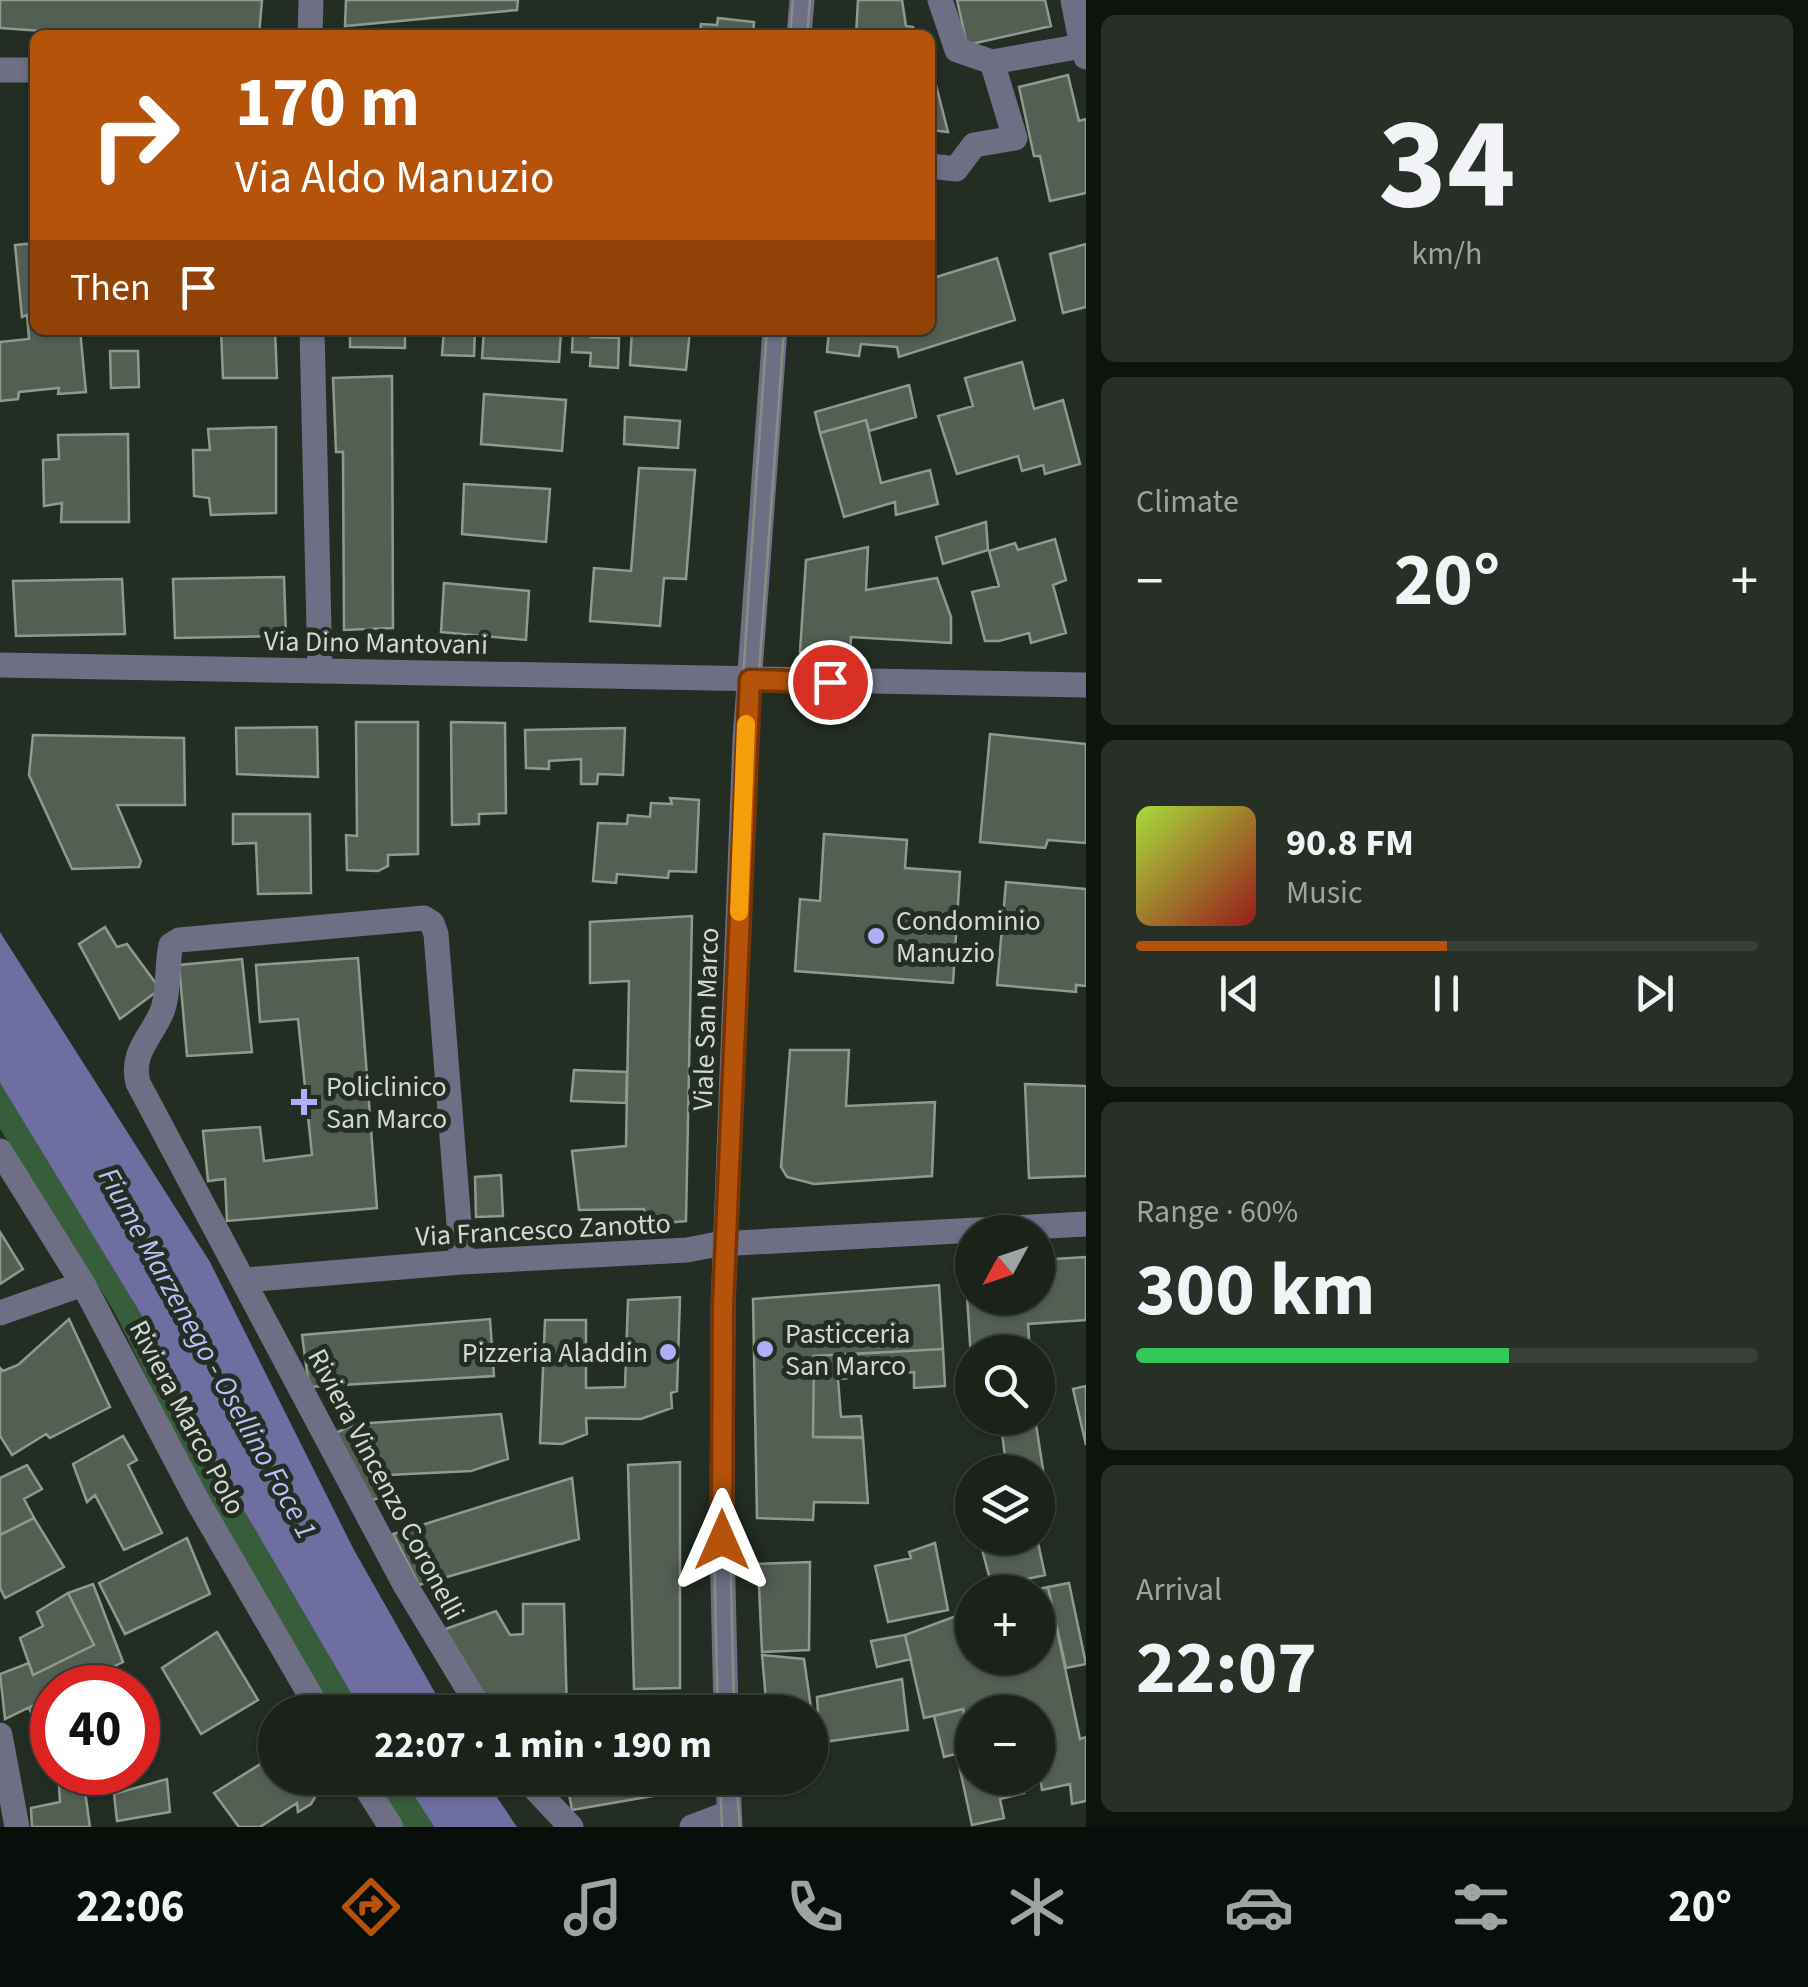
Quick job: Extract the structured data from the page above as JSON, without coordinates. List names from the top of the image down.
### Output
{
  "streets": {
    "street": [
      "Via Dino Mantovani",
      "Viale San Marco",
      "Via Francesco Zanotto",
      "Riviera Marco Polo",
      "Riviera Vincenzo Coronelli"
    ]
  },
  "crossings": [
    ["Via Dino Mantovani", "Viale San Marco"],
    ["Viale San Marco", "Via Francesco Zanotto"],
    ["Via Francesco Zanotto", "Riviera Vincenzo Coronelli"]
  ],
  "water": ["Fiume Marzenego - Osellino Foce 1"],
  "places": {
    "other": ["Condominio Manuzio", "Pasticceria San Marco", "Pizzeria Aladdin"],
    "health": ["Policlinico San Marco"]
  },
  "north": "bottom left",
  "page": {
    "tile": [
      ["34", "km/h"],
      "Climate",
      ["Range · 60%", "300 km"],
      ["Arrival", "22:07"]
    ],
    "turn": ["170 m", "Via Aldo Manuzio"],
    "then": "Then",
    "heat": ["−", "20°", "+"],
    "song": ["90.8 FM", "Music"],
    "map_buttons": ["+", "−"],
    "limit": "40",
    "trip": "22:07 · 1 min · 190 m",
    "tabs": ["22:06", "20°"]
  }
}
